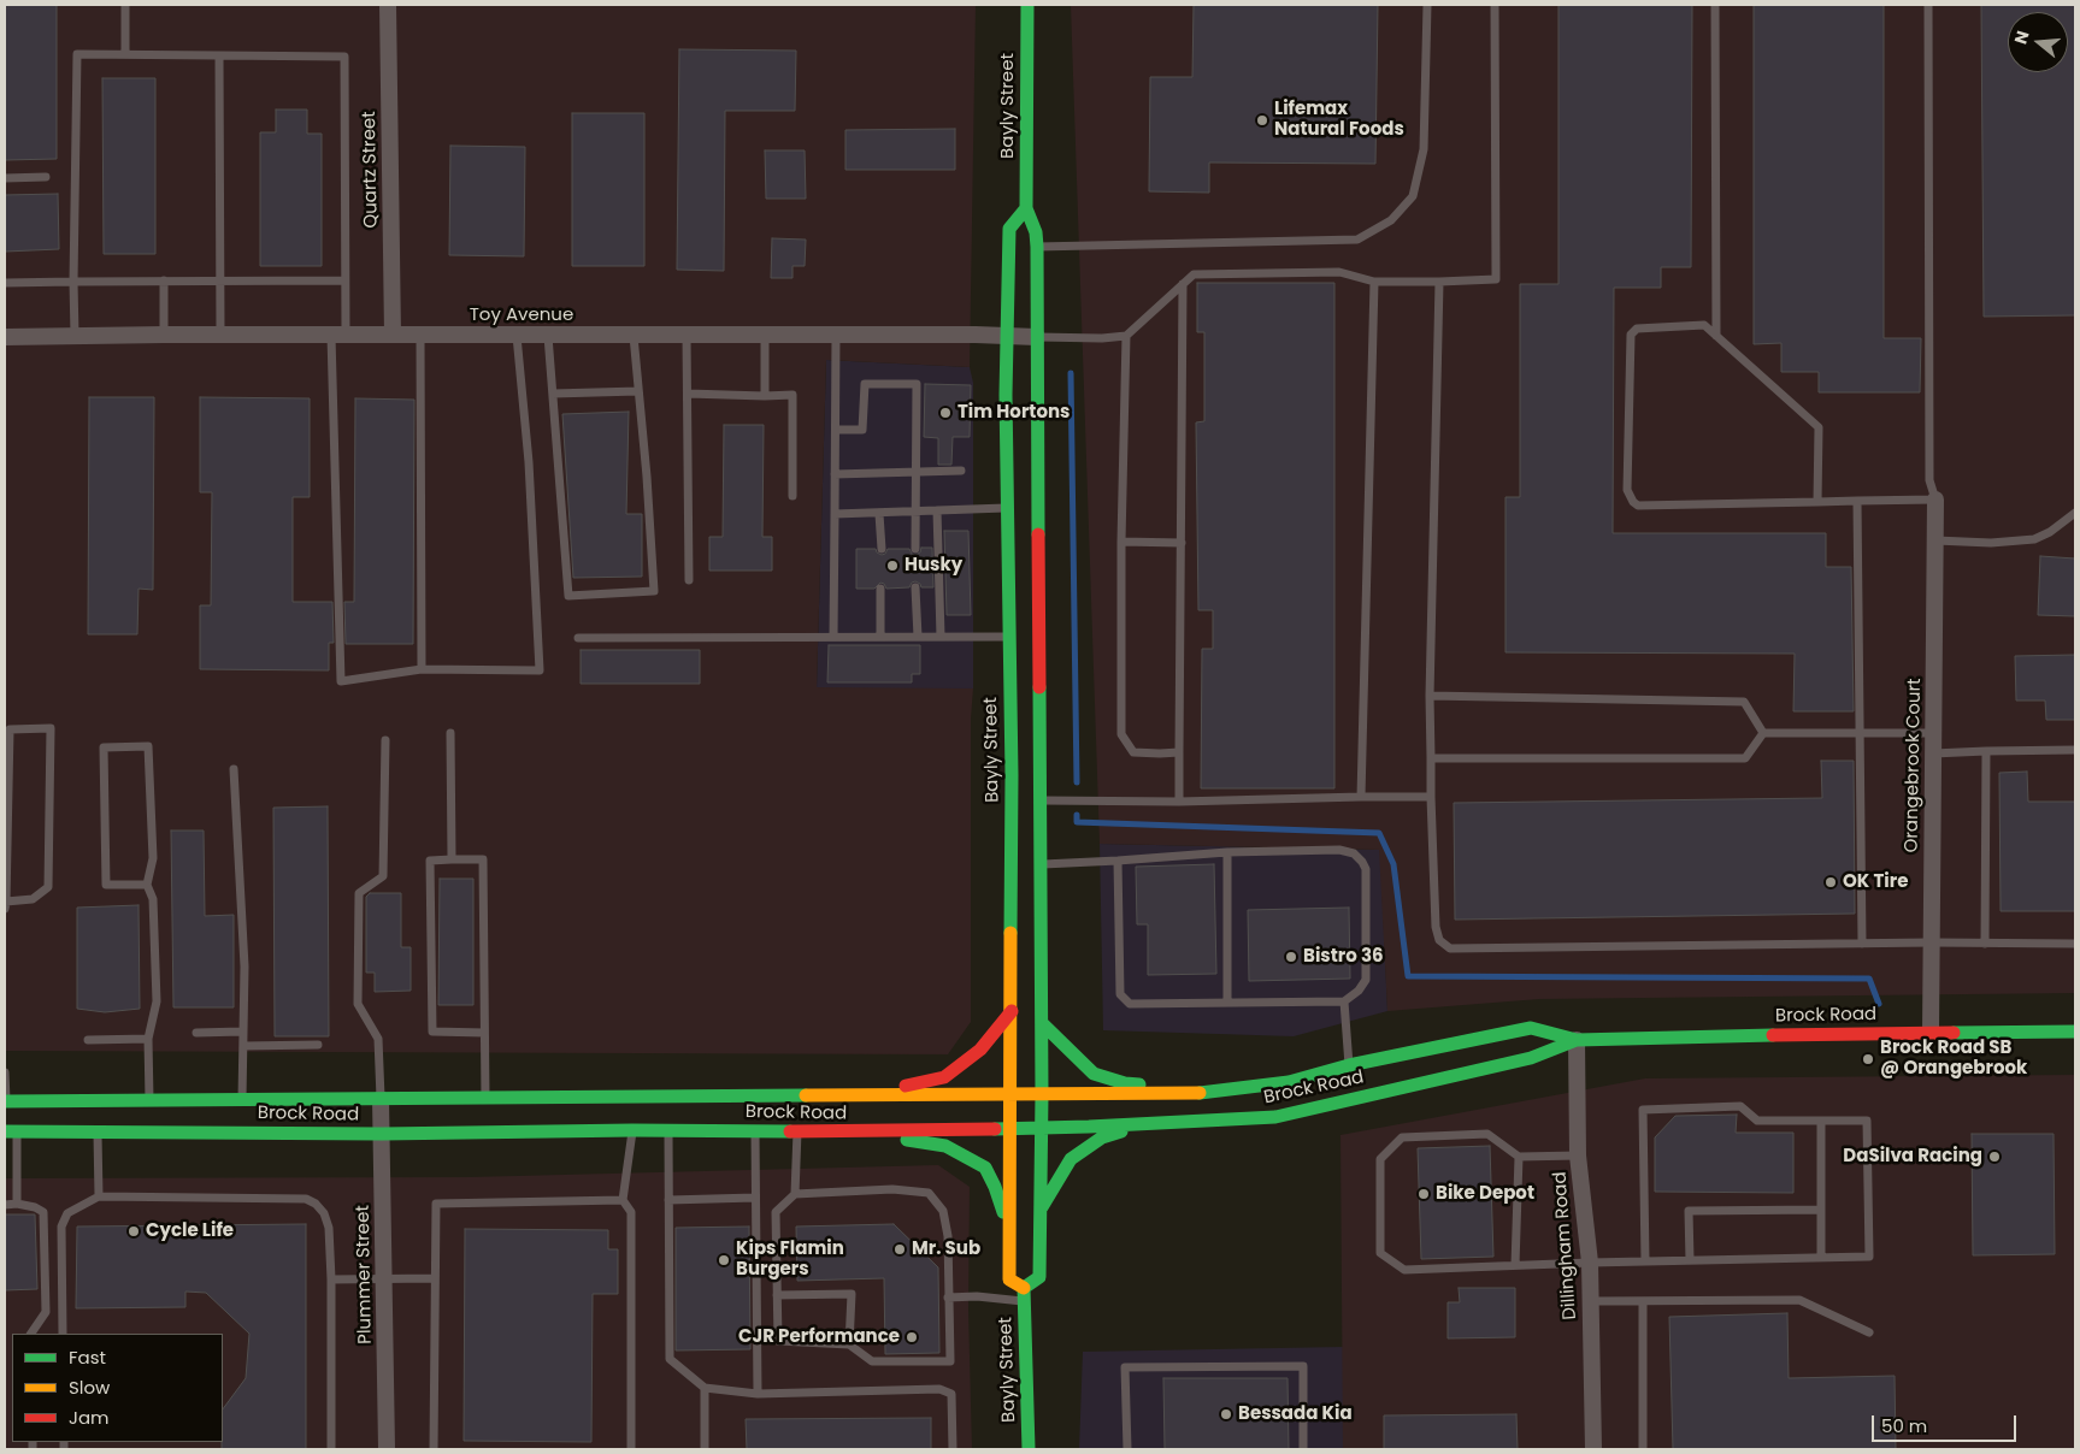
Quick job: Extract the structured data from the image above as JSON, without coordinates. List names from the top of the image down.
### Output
{
  "streets": {
    "main road": ["Bayly Street", "Brock Road"],
    "street": [
      "Quartz Street",
      "Toy Avenue",
      "Orangebrook Court",
      "Dillingham Road",
      "Plummer Street"
    ]
  },
  "crossings": [
    ["Bayly Street", "Toy Avenue"],
    ["Bayly Street", "Brock Road"],
    ["Quartz Street", "Toy Avenue"],
    ["Orangebrook Court", "Brock Road"],
    ["Brock Road", "Dillingham Road"],
    ["Brock Road", "Plummer Street"]
  ],
  "places": [
    "Lifemax Natural Foods",
    "Tim Hortons",
    "Husky",
    "OK Tire",
    "Bistro 36",
    "Brock Road SB @ Orangebrook",
    "DaSilva Racing",
    "Bike Depot",
    "Cycle Life",
    "Mr. Sub",
    "Kips Flamin Burgers",
    "CJR Performance",
    "Bessada Kia"
  ],
  "legend": ["Fast", "Slow", "Jam"],
  "scale_bar": "50 m",
  "north": "left"
}
